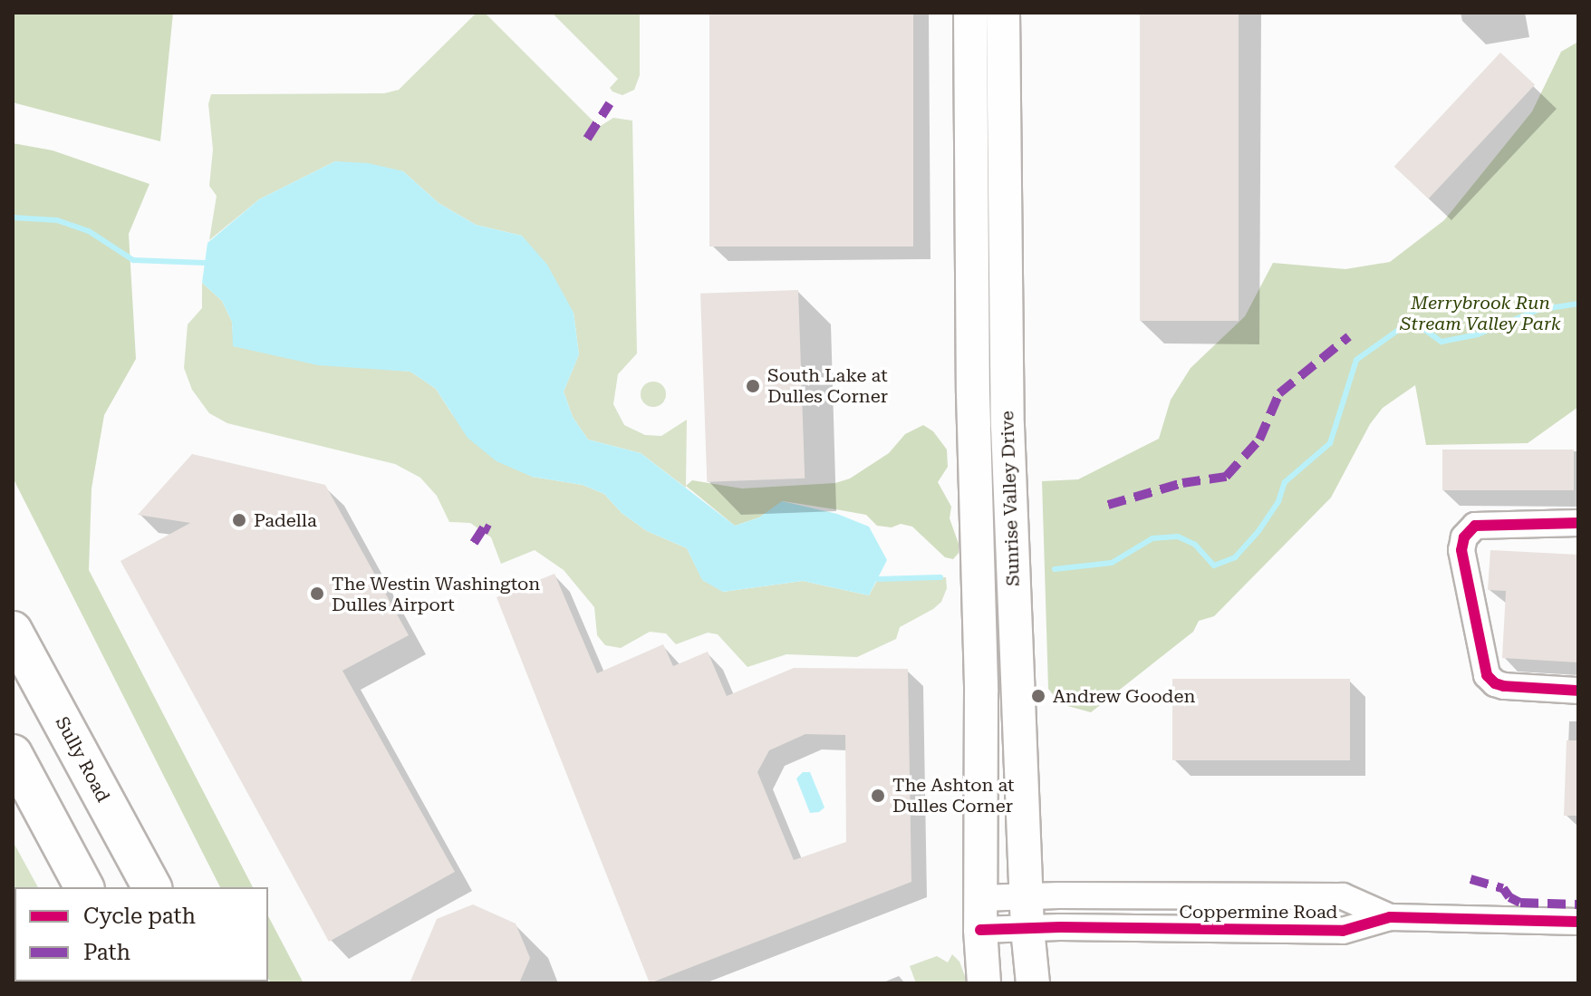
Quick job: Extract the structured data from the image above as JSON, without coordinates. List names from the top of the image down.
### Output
{
  "streets": {
    "highway": ["Sully Road"],
    "main road": ["Sunrise Valley Drive"],
    "street": ["Coppermine Road"]
  },
  "crossings": [
    ["Sunrise Valley Drive", "Coppermine Road"]
  ],
  "parks": ["Merrybrook Run Stream Valley Park"],
  "places": [
    "South Lake at Dulles Corner",
    "Padella",
    "The Westin Washington Dulles Airport",
    "Andrew Gooden",
    "The Ashton at Dulles Corner"
  ],
  "legend": ["Cycle path", "Path"]
}
